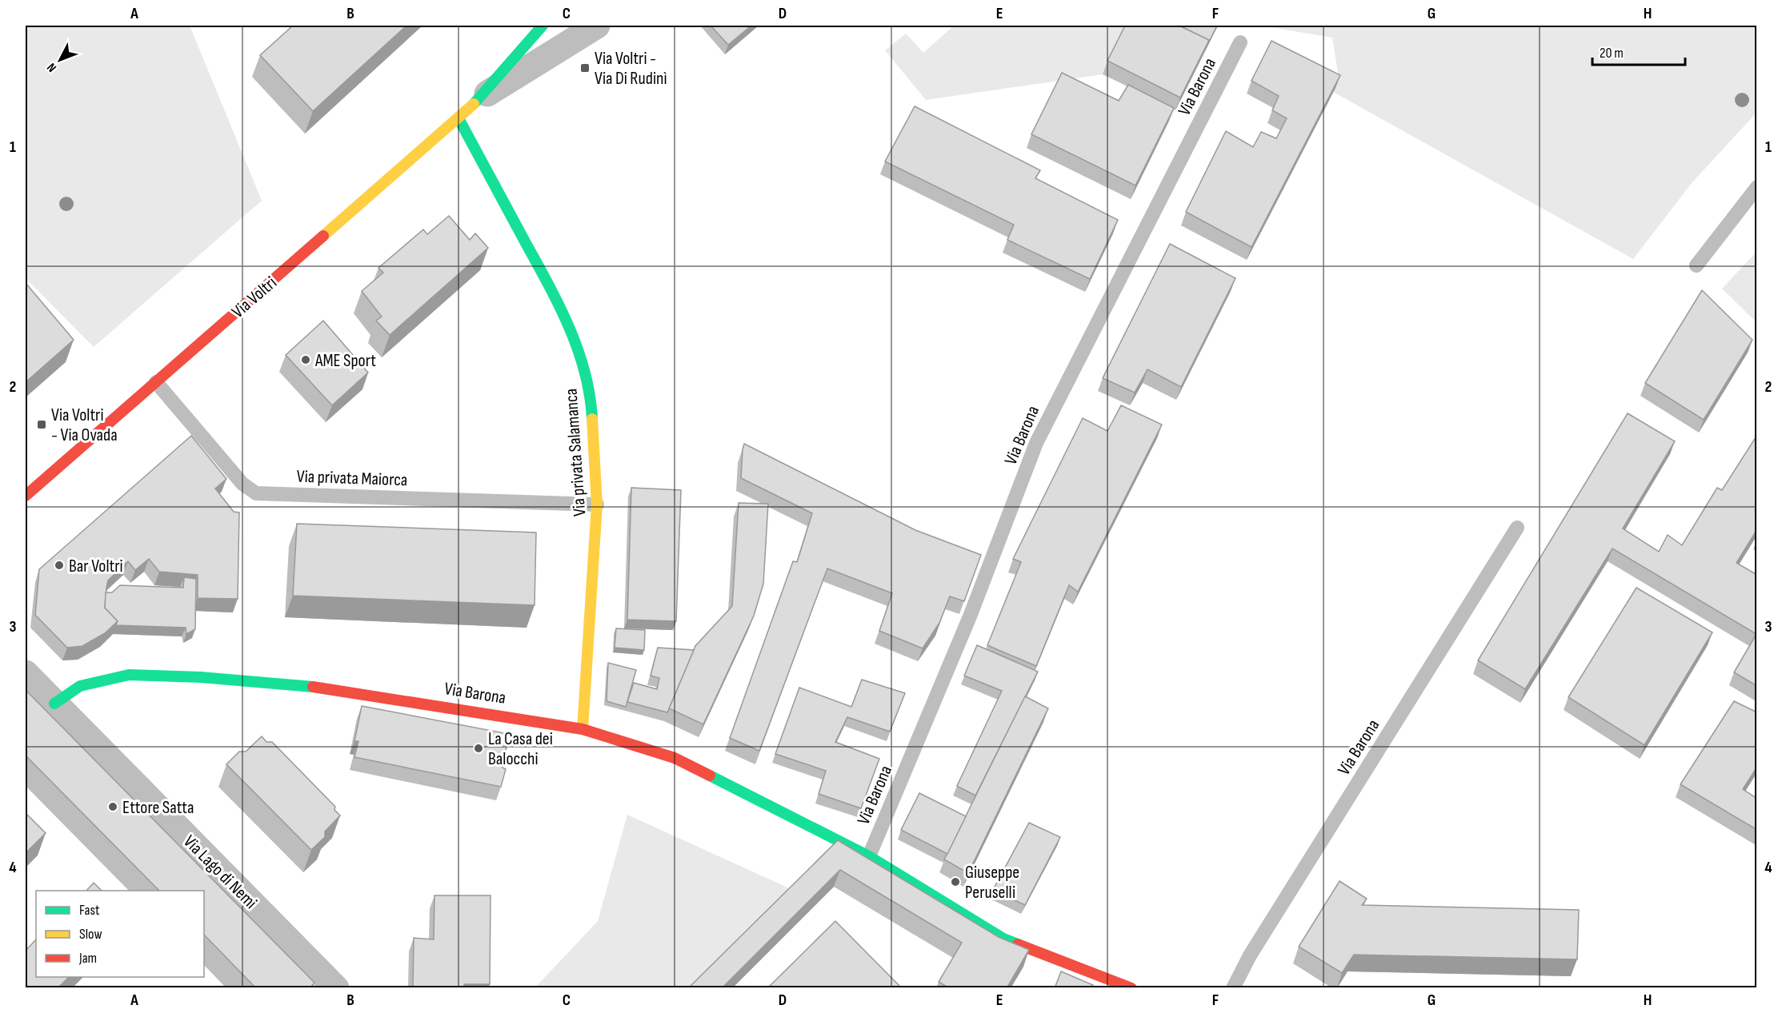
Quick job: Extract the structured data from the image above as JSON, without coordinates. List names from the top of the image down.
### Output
{
  "streets": {
    "street": [
      "Via Barona",
      "Via Voltri",
      "Via privata Salamanca",
      "Via Lago di Nemi"
    ],
    "lane": ["Via privata Maiorca"]
  },
  "crossings": [
    ["Via Barona", "Via privata Salamanca"],
    ["Via Barona", "Via Lago di Nemi"],
    ["Via Voltri", "Via privata Salamanca"],
    ["Via Voltri", "Via privata Maiorca"],
    ["Via privata Salamanca", "Via privata Maiorca"]
  ],
  "places": {
    "transit": ["Via Voltri - Via Di Rudinì", "Via Voltri - Via Ovada"],
    "other": [
      "AME Sport",
      "Bar Voltri",
      "La Casa dei Balocchi",
      "Ettore Satta",
      "Giuseppe Peruselli"
    ]
  },
  "legend": ["Fast", "Slow", "Jam"],
  "scale_bar": "20 m",
  "north": "bottom left",
  "grid": {
    "columns": [
      "A",
      "B",
      "C",
      "D",
      "E",
      "F",
      "G",
      "H"
    ],
    "rows": [
      "1",
      "2",
      "3",
      "4"
    ]
  }
}
